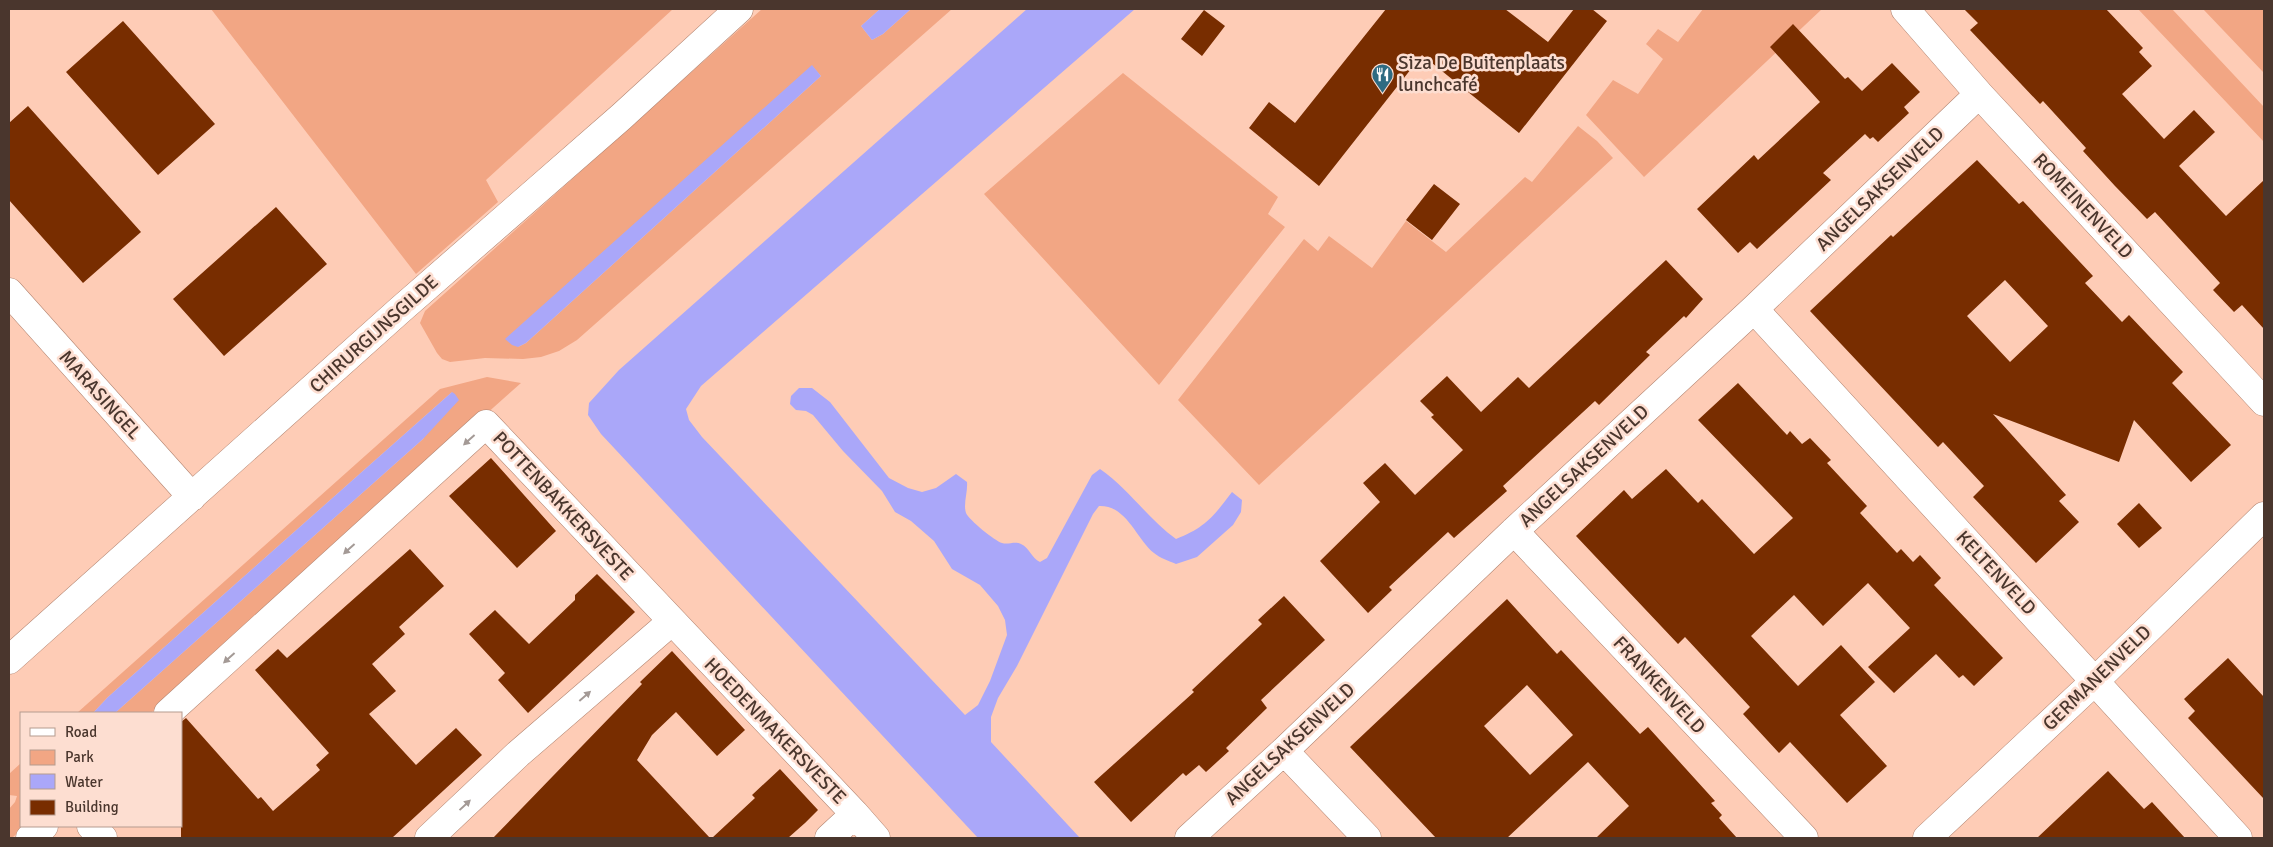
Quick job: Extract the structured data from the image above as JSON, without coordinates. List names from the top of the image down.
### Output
{
  "streets": {
    "street": [
      "ANGELSAKSENVELD",
      "ROMEINENVELD",
      "CHIRURGIJNSGILDE",
      "MARASINGEL",
      "POTTENBAKKERSVESTE",
      "KELTENVELD",
      "GERMANENVELD",
      "FRANKENVELD",
      "HOEDENMAKERSVESTE"
    ]
  },
  "crossings": [
    ["ANGELSAKSENVELD", "ROMEINENVELD"],
    ["ANGELSAKSENVELD", "KELTENVELD"],
    ["ANGELSAKSENVELD", "FRANKENVELD"],
    ["CHIRURGIJNSGILDE", "MARASINGEL"],
    ["POTTENBAKKERSVESTE", "HOEDENMAKERSVESTE"],
    ["KELTENVELD", "GERMANENVELD"]
  ],
  "places": {
    "restaurant": ["Siza De Buitenplaats lunchcafé"]
  },
  "legend": [
    "Road",
    "Park",
    "Water",
    "Building"
  ]
}
